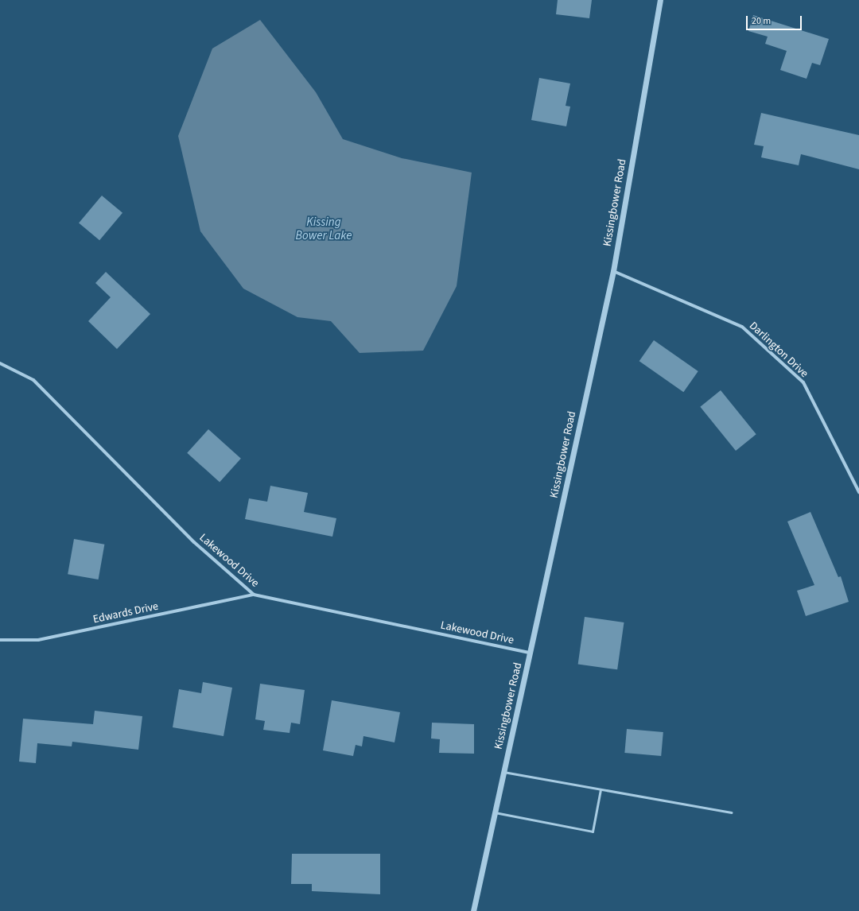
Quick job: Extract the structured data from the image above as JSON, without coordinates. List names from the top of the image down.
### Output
{
  "streets": {
    "street": [
      "Kissingbower Road",
      "Darlington Drive",
      "Lakewood Drive",
      "Edwards Drive"
    ]
  },
  "crossings": [
    ["Kissingbower Road", "Darlington Drive"],
    ["Kissingbower Road", "Lakewood Drive"],
    ["Lakewood Drive", "Edwards Drive"]
  ],
  "water": ["Kissing Bower Lake"],
  "scale_bar": "20 m"
}
